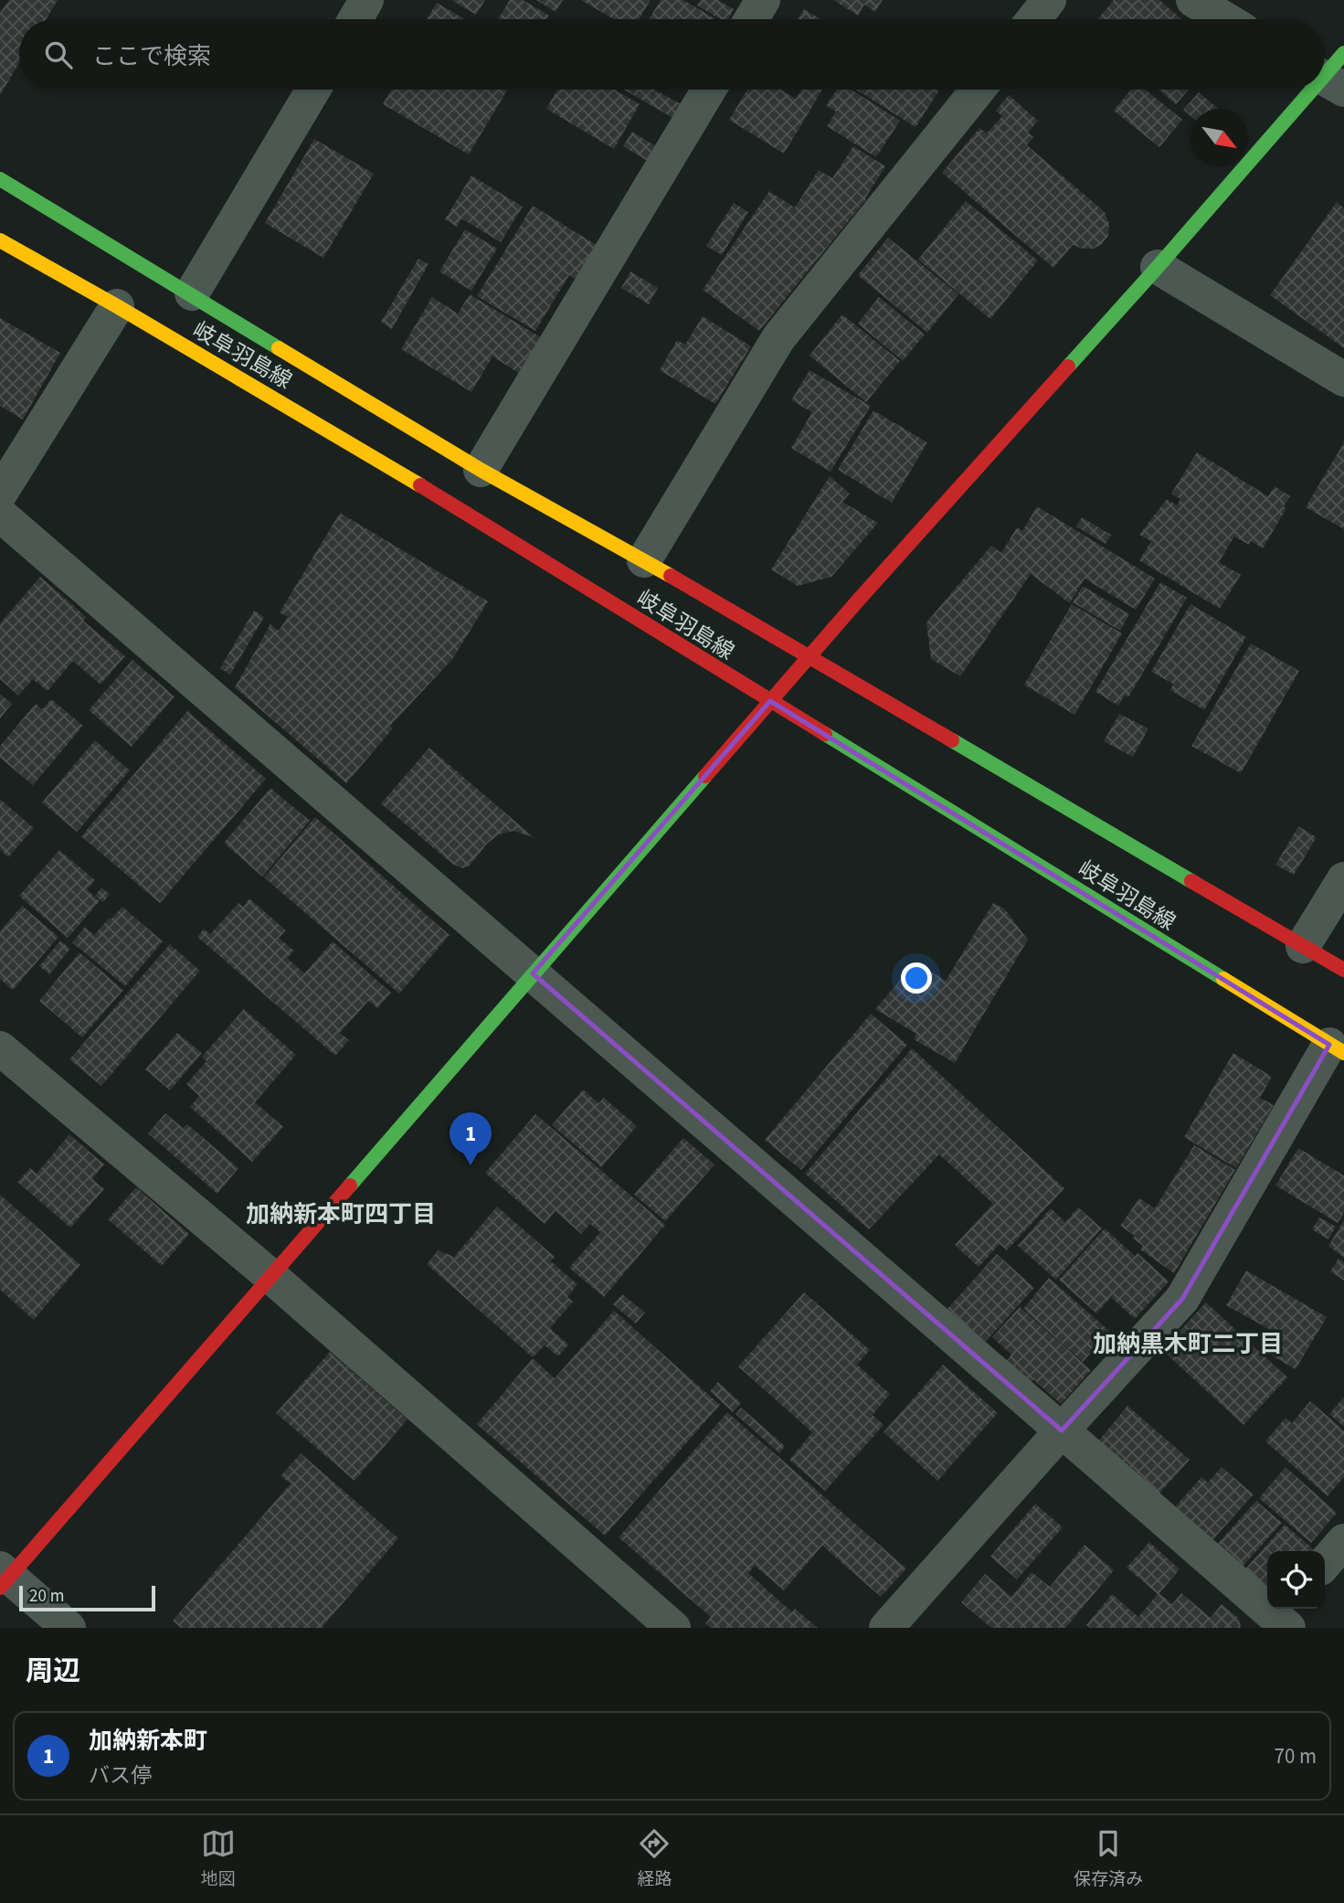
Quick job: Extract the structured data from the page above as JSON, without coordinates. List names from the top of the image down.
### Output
{
  "streets": {
    "main road": ["岐阜羽島線"]
  },
  "districts": ["加納新本町四丁目", "加納黒木町二丁目"],
  "scale_bar": "20 m",
  "north": "bottom right",
  "page": {
    "search": "ここで検索",
    "pins": "1",
    "scale": "20 m",
    "heading": "周辺",
    "list": [
      {
        "mark": "1",
        "name": "加納新本町",
        "note": "バス停",
        "value": "70 m"
      }
    ],
    "nav": ["地図", "経路", "保存済み"]
  }
}
